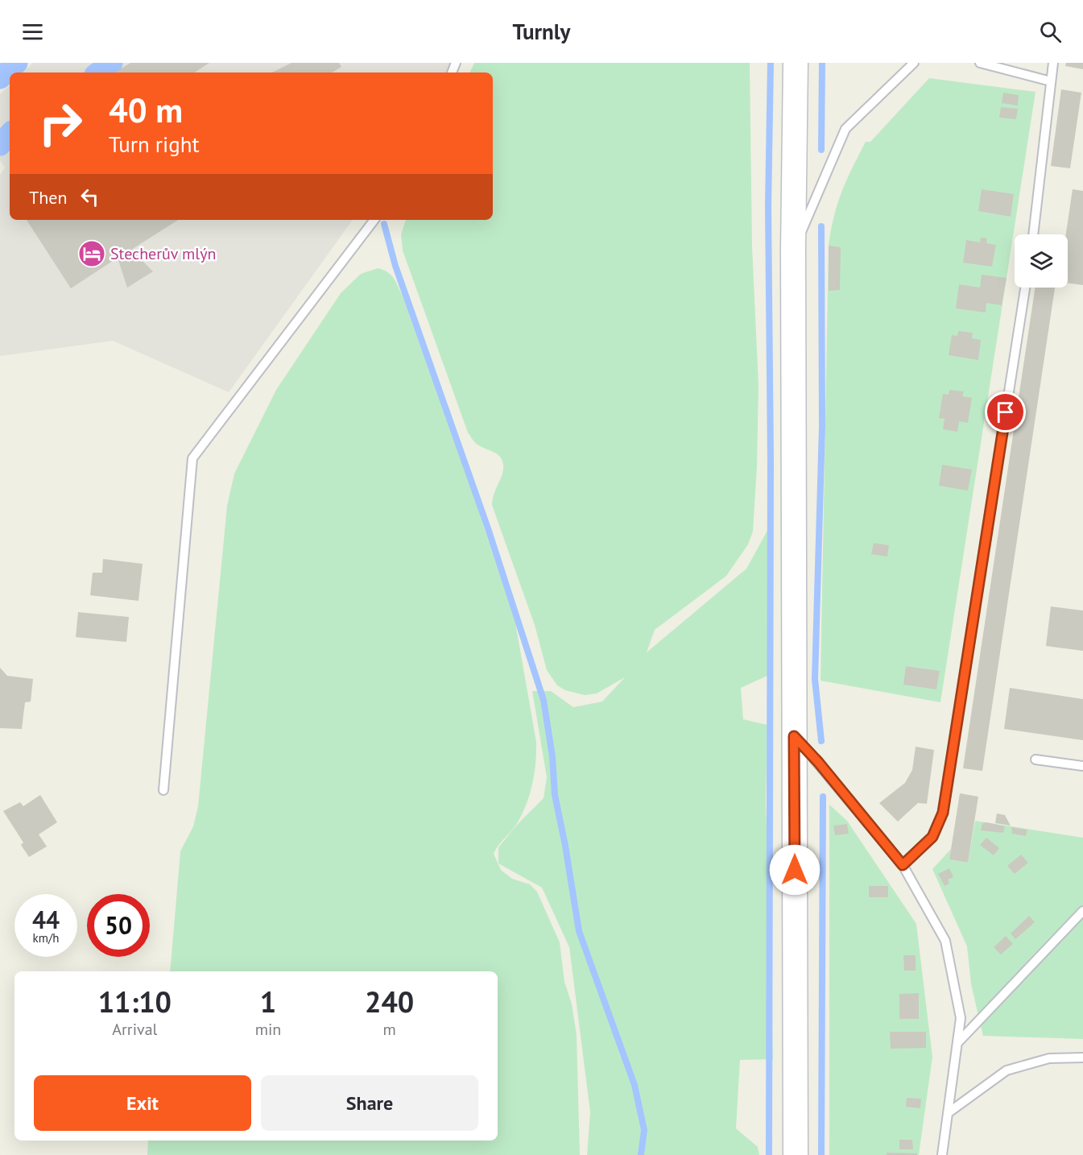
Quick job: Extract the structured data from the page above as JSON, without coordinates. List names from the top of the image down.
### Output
{
  "places": {
    "hotel": ["Stecherův mlýn"]
  },
  "page": {
    "header": "Turnly",
    "turn": ["40 m", "Turn right"],
    "then": "Then",
    "speed": "44 km/h",
    "limit": "50",
    "eta": [
      "11:10",
      "Arrival",
      "1",
      "min",
      "240",
      "m"
    ],
    "buttons": ["Exit", "Share"]
  }
}
